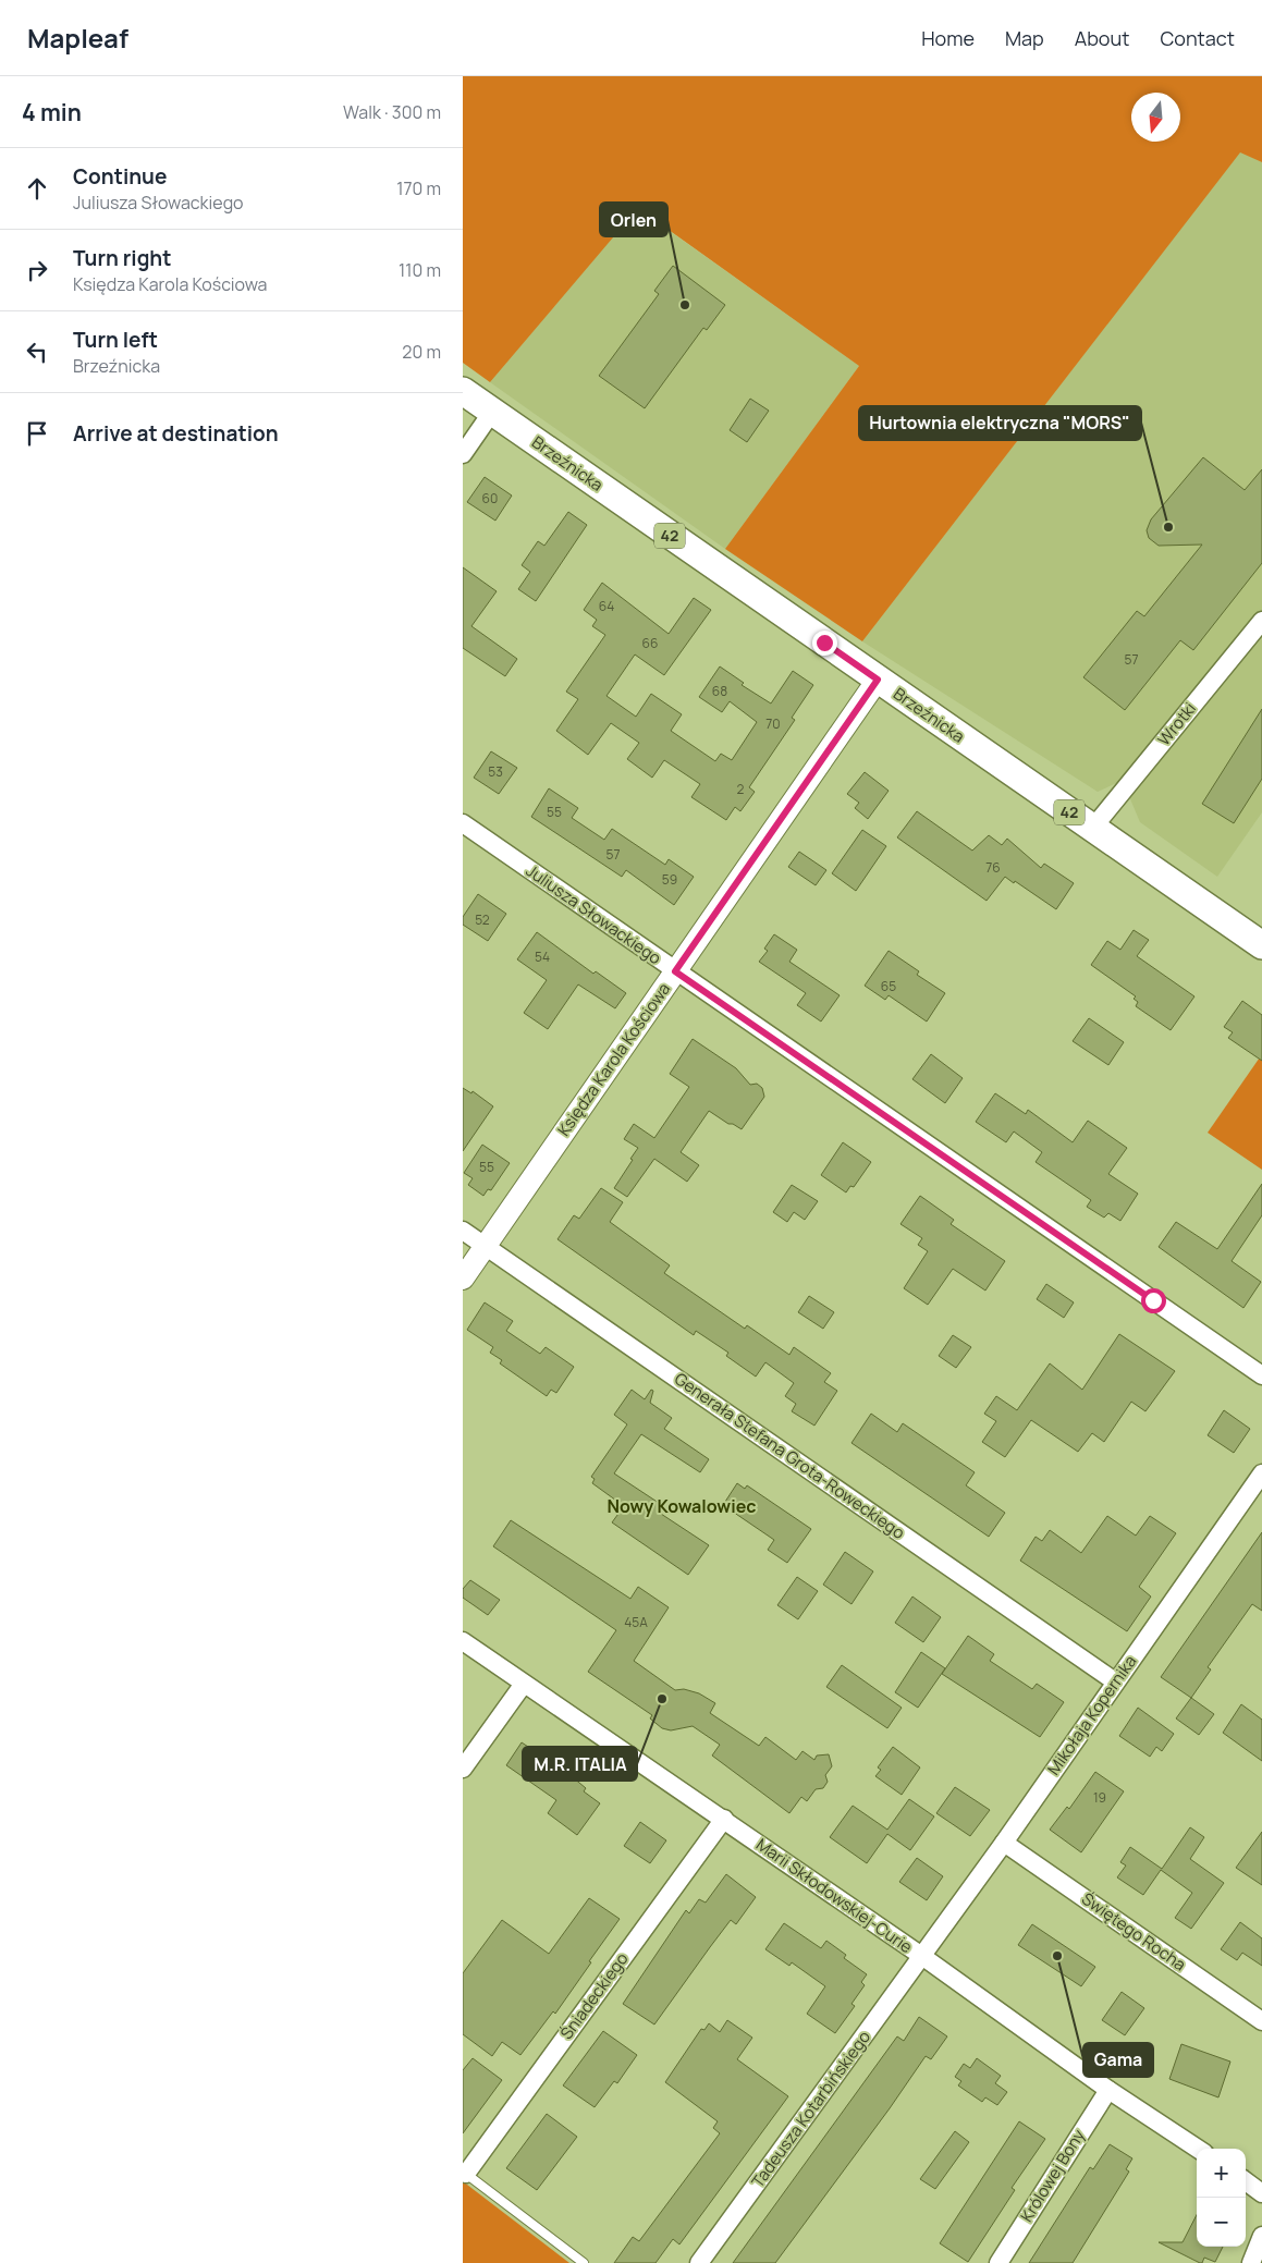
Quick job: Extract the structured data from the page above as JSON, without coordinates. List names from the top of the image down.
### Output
{
  "streets": {
    "main road": ["Brzeźnicka", "42"],
    "street": [
      "Wrotki",
      "Juliusza Słowackiego",
      "Księdza Karola Kościowa",
      "Generała Stefana Grota-Roweckiego",
      "Mikołaja Kopernika",
      "Marii Skłodowskiej-Curie",
      "Świętego Rocha",
      "Śniadeckiego",
      "Tadeusza Kotarbińskiego",
      "Królowej Bony"
    ]
  },
  "crossings": [
    ["Brzeźnicka", "Wrotki"],
    ["Brzeźnicka", "Księdza Karola Kościowa"],
    ["Juliusza Słowackiego", "Księdza Karola Kościowa"],
    ["Księdza Karola Kościowa", "Generała Stefana Grota-Roweckiego"],
    ["Generała Stefana Grota-Roweckiego", "Mikołaja Kopernika"],
    ["Mikołaja Kopernika", "Marii Skłodowskiej-Curie"],
    ["Mikołaja Kopernika", "Świętego Rocha"],
    ["Mikołaja Kopernika", "Tadeusza Kotarbińskiego"],
    ["Marii Skłodowskiej-Curie", "Śniadeckiego"],
    ["Marii Skłodowskiej-Curie", "Tadeusza Kotarbińskiego"],
    ["Marii Skłodowskiej-Curie", "Królowej Bony"]
  ],
  "districts": ["Nowy Kowalowiec"],
  "places": [
    "Orlen",
    "Hurtownia elektryczna \"MORS\"",
    "M.R. ITALIA",
    "Gama"
  ],
  "house_numbers": [
    "60",
    "64",
    "66",
    "57",
    "68",
    "70",
    "53",
    "2",
    "55",
    "57",
    "76",
    "59",
    "52",
    "54",
    "65",
    "55",
    "45A",
    "19"
  ],
  "north": "bottom",
  "page": {
    "header": "Mapleaf",
    "nav": [
      "Home",
      "Map",
      "About",
      "Contact"
    ],
    "heading": ["4 min", "Walk · 300 m"],
    "list": [
      ["Continue", "Juliusza Słowackiego", "170 m"],
      ["Turn right", "Księdza Karola Kościowa", "110 m"],
      ["Turn left", "Brzeźnicka", "20 m"],
      "Arrive at destination"
    ],
    "map_buttons": ["+", "−"]
  }
}
